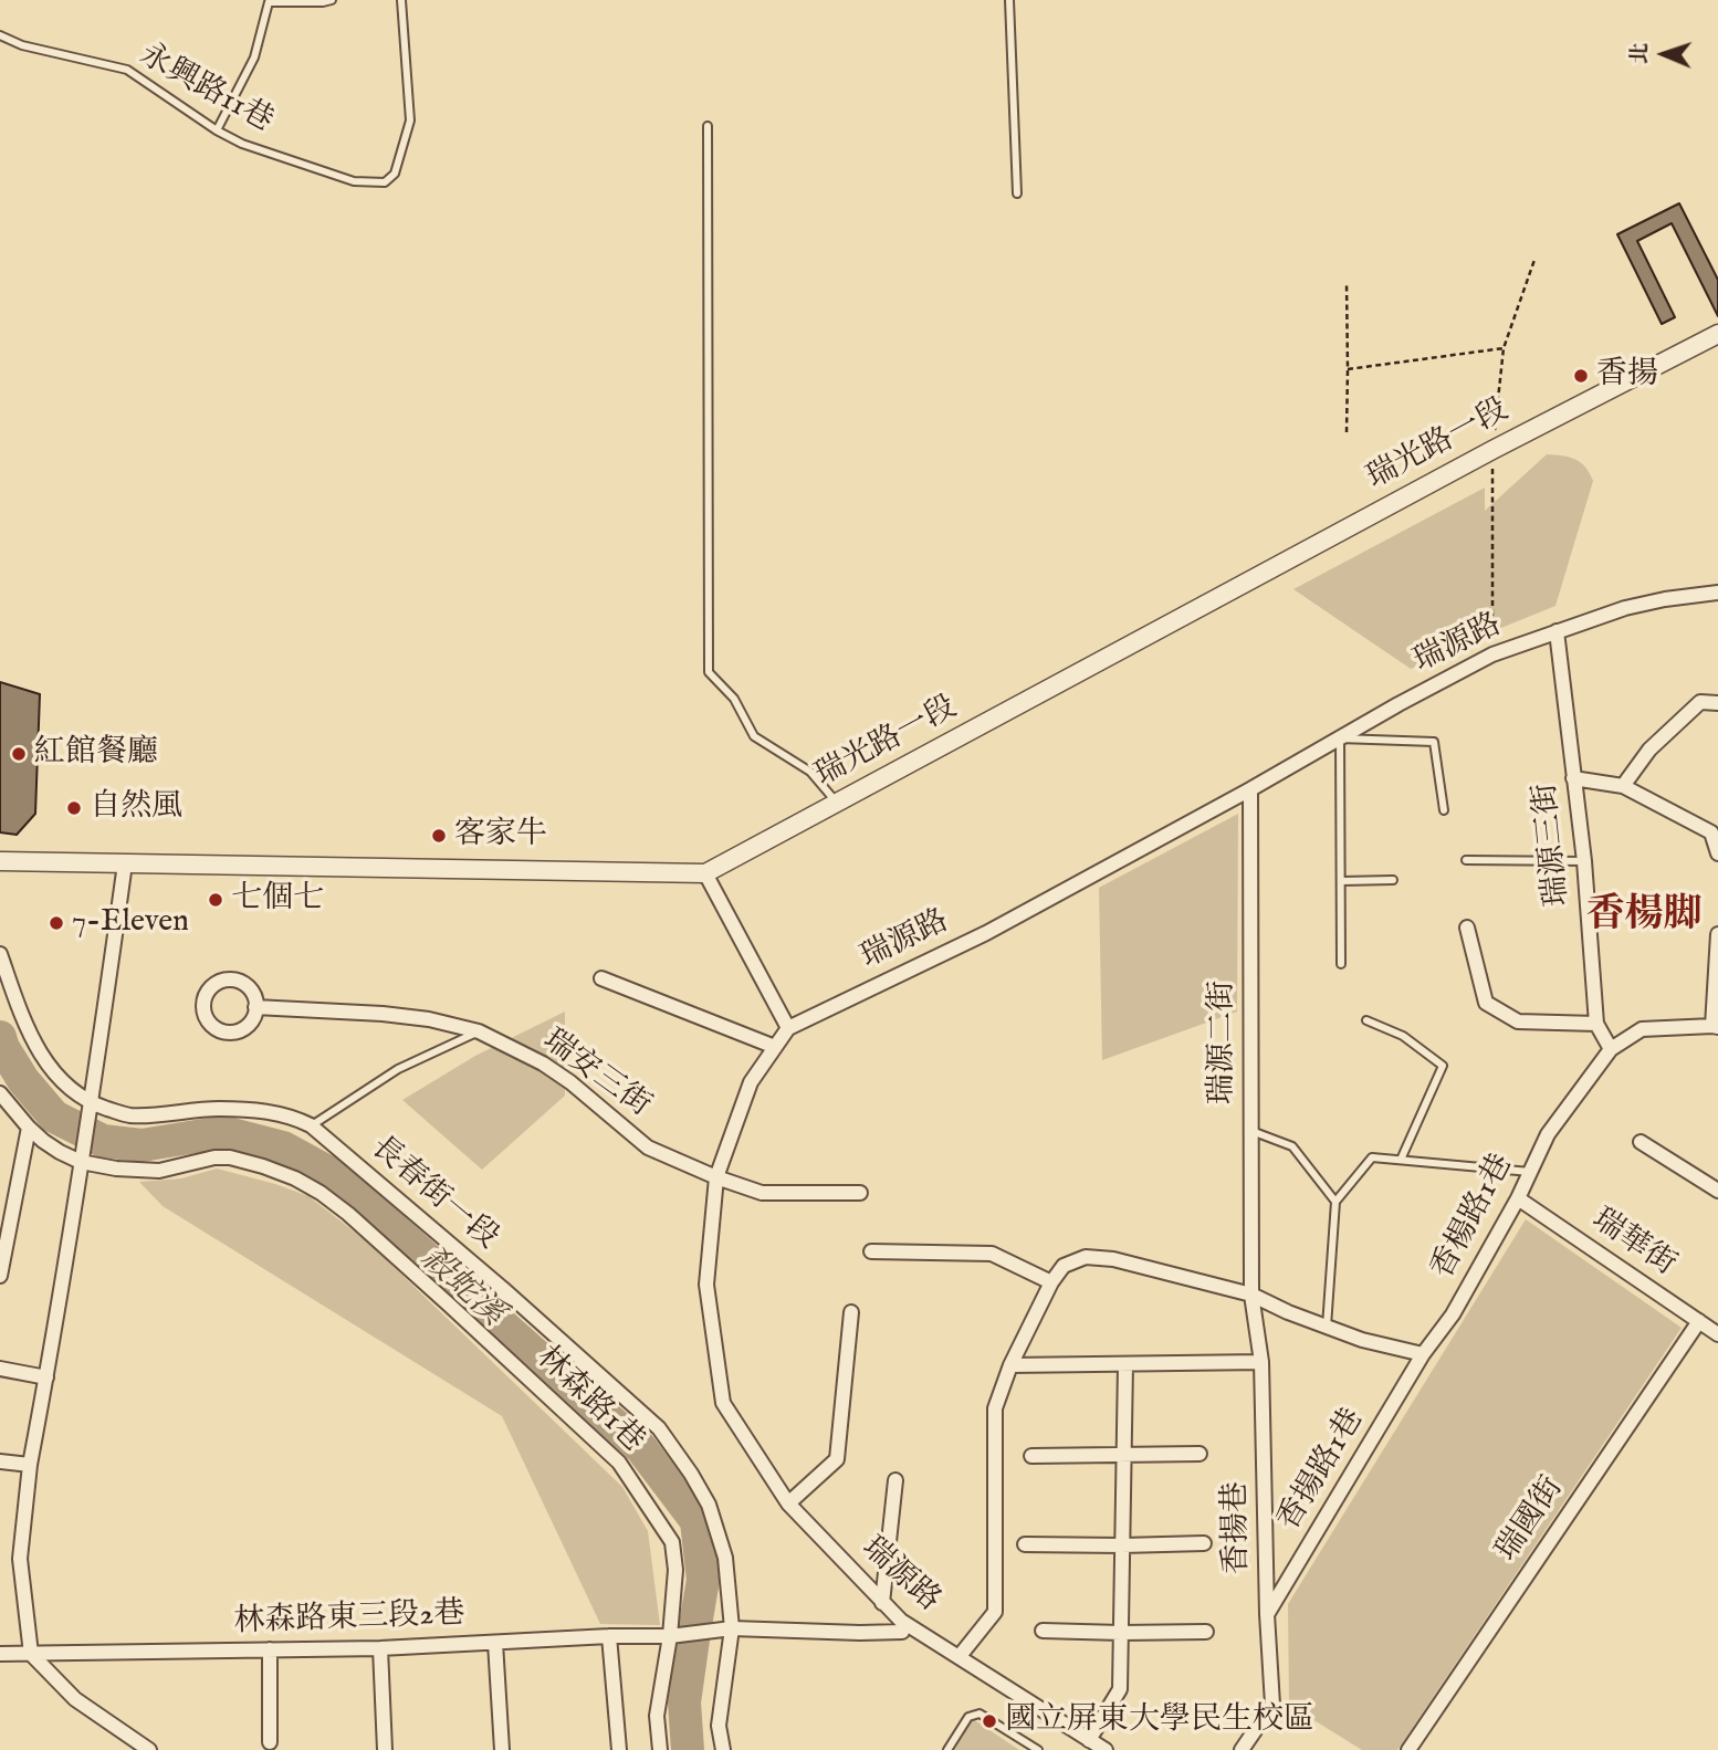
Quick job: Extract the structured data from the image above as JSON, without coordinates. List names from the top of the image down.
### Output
{
  "streets": {
    "street": [
      "瑞光路一段",
      "瑞源路",
      "瑞源三街",
      "瑞源二街",
      "瑞安三街",
      "長春街一段",
      "香楊路1巷",
      "瑞華街",
      "林森路1巷",
      "香揚路1巷",
      "瑞國街",
      "香揚巷",
      "林森路東三段2巷"
    ],
    "lane": ["永興路11巷"]
  },
  "crossings": [
    ["瑞源路", "瑞源三街"],
    ["瑞源路", "瑞源二街"],
    ["瑞源路", "瑞安三街"],
    ["瑞源三街", "香楊路1巷"],
    ["瑞源二街", "香揚巷"],
    ["長春街一段", "林森路東三段2巷"],
    ["香楊路1巷", "瑞華街"],
    ["香楊路1巷", "香揚路1巷"],
    ["瑞華街", "瑞國街"],
    ["林森路1巷", "林森路東三段2巷"],
    ["香揚路1巷", "香揚巷"]
  ],
  "districts": ["香楊脚"],
  "water": ["殺蛇溪"],
  "places": [
    "香揚",
    "紅館餐廳",
    "自然風",
    "客家牛",
    "七個七",
    "7-Eleven",
    "國立屏東大學民生校區"
  ],
  "north": "left"
}
